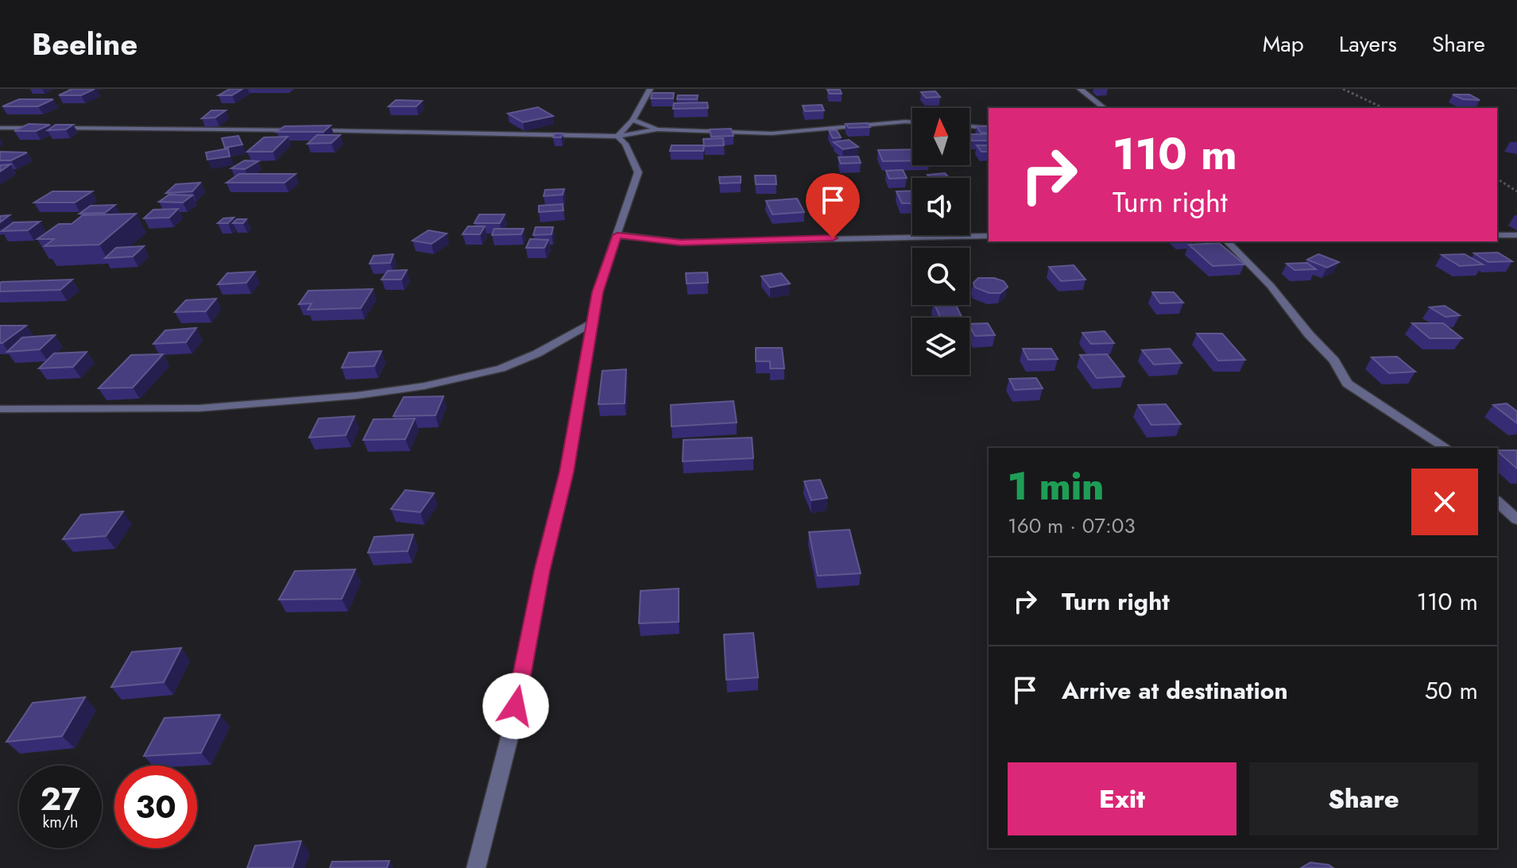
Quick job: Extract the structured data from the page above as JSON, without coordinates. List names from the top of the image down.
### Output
{
  "north": "top",
  "page": {
    "header": "Beeline",
    "nav": ["Map", "Layers", "Share"],
    "turn": ["110 m", "Turn right"],
    "heading": ["1 min", "160 m · 07:03"],
    "list": [
      {
        "name": "Turn right",
        "value": "110 m"
      },
      {
        "name": "Arrive at destination",
        "value": "50 m"
      }
    ],
    "buttons": ["Exit", "Share"],
    "speed": "27 km/h",
    "limit": "30"
  }
}
